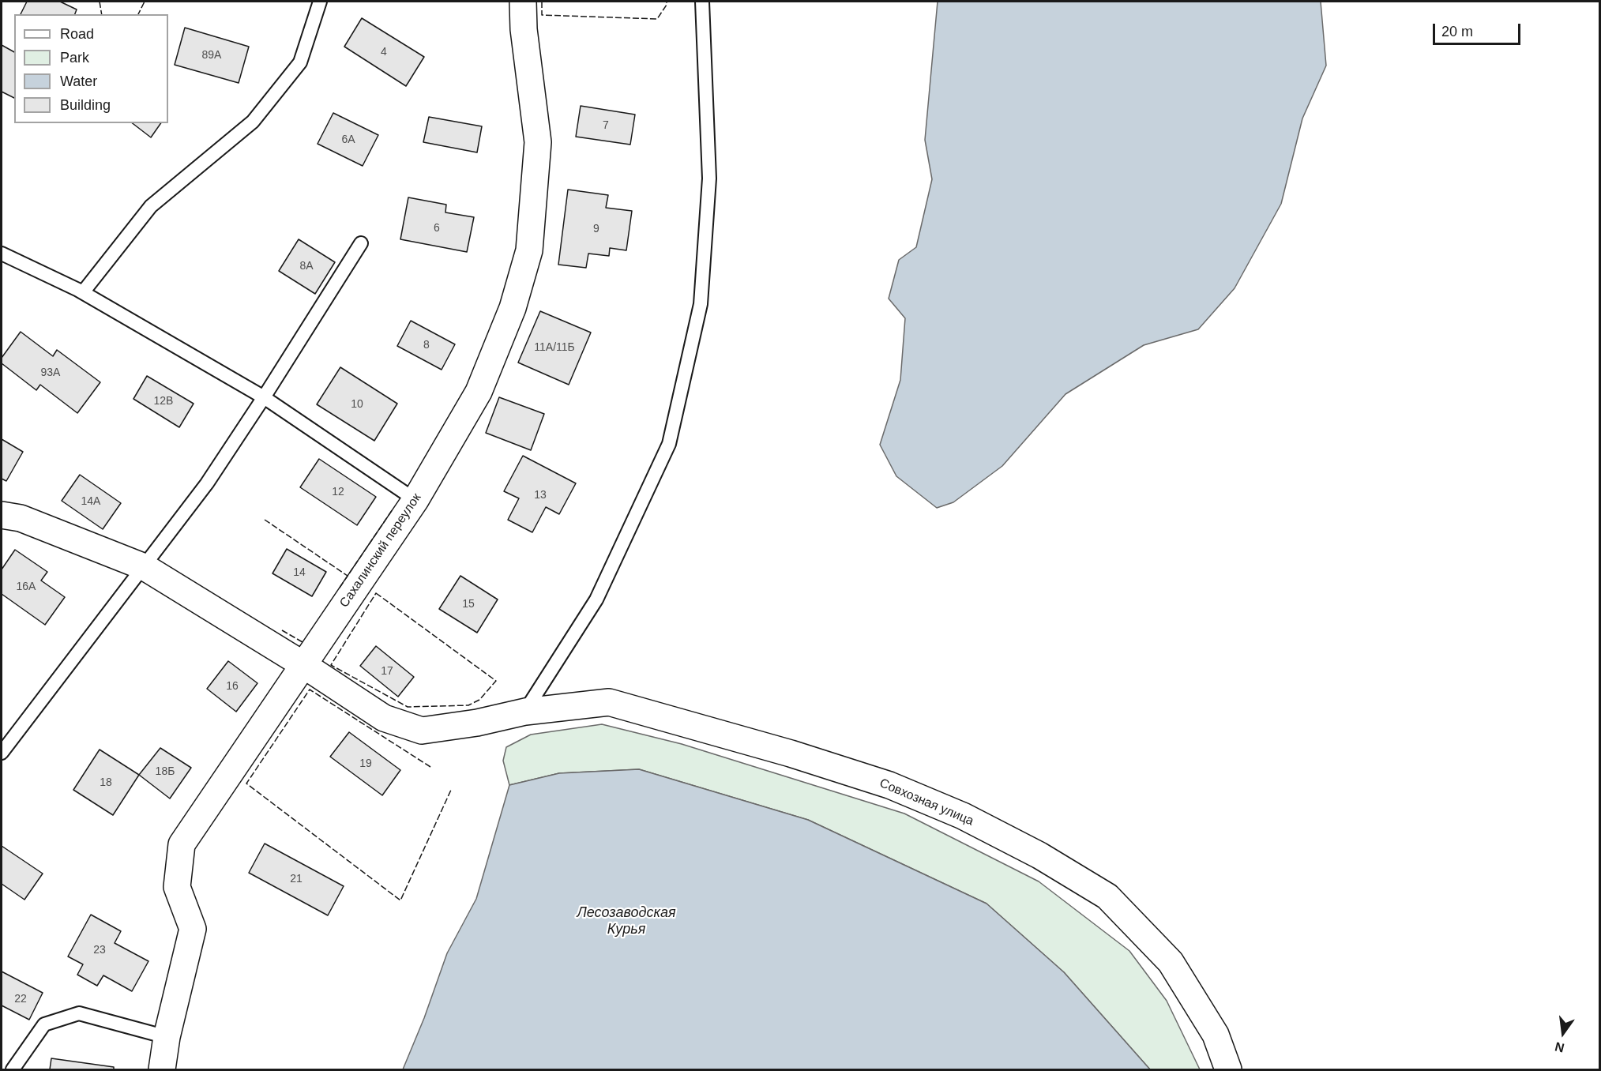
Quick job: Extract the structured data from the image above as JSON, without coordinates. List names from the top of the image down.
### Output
{
  "streets": {
    "street": ["Сахалинский переулок", "Совхозная улица"]
  },
  "crossings": [
    ["Сахалинский переулок", "Совхозная улица"]
  ],
  "water": ["Лесозаводская Курья"],
  "house_numbers": [
    "4",
    "89А",
    "7",
    "6А",
    "6",
    "9",
    "8А",
    "8",
    "11А/11Б",
    "93А",
    "12В",
    "10",
    "12",
    "13",
    "14А",
    "14",
    "16А",
    "15",
    "17",
    "16",
    "19",
    "18Б",
    "18",
    "21",
    "23",
    "22"
  ],
  "legend": [
    "Road",
    "Park",
    "Water",
    "Building"
  ],
  "scale_bar": "20 m",
  "north": "bottom"
}
